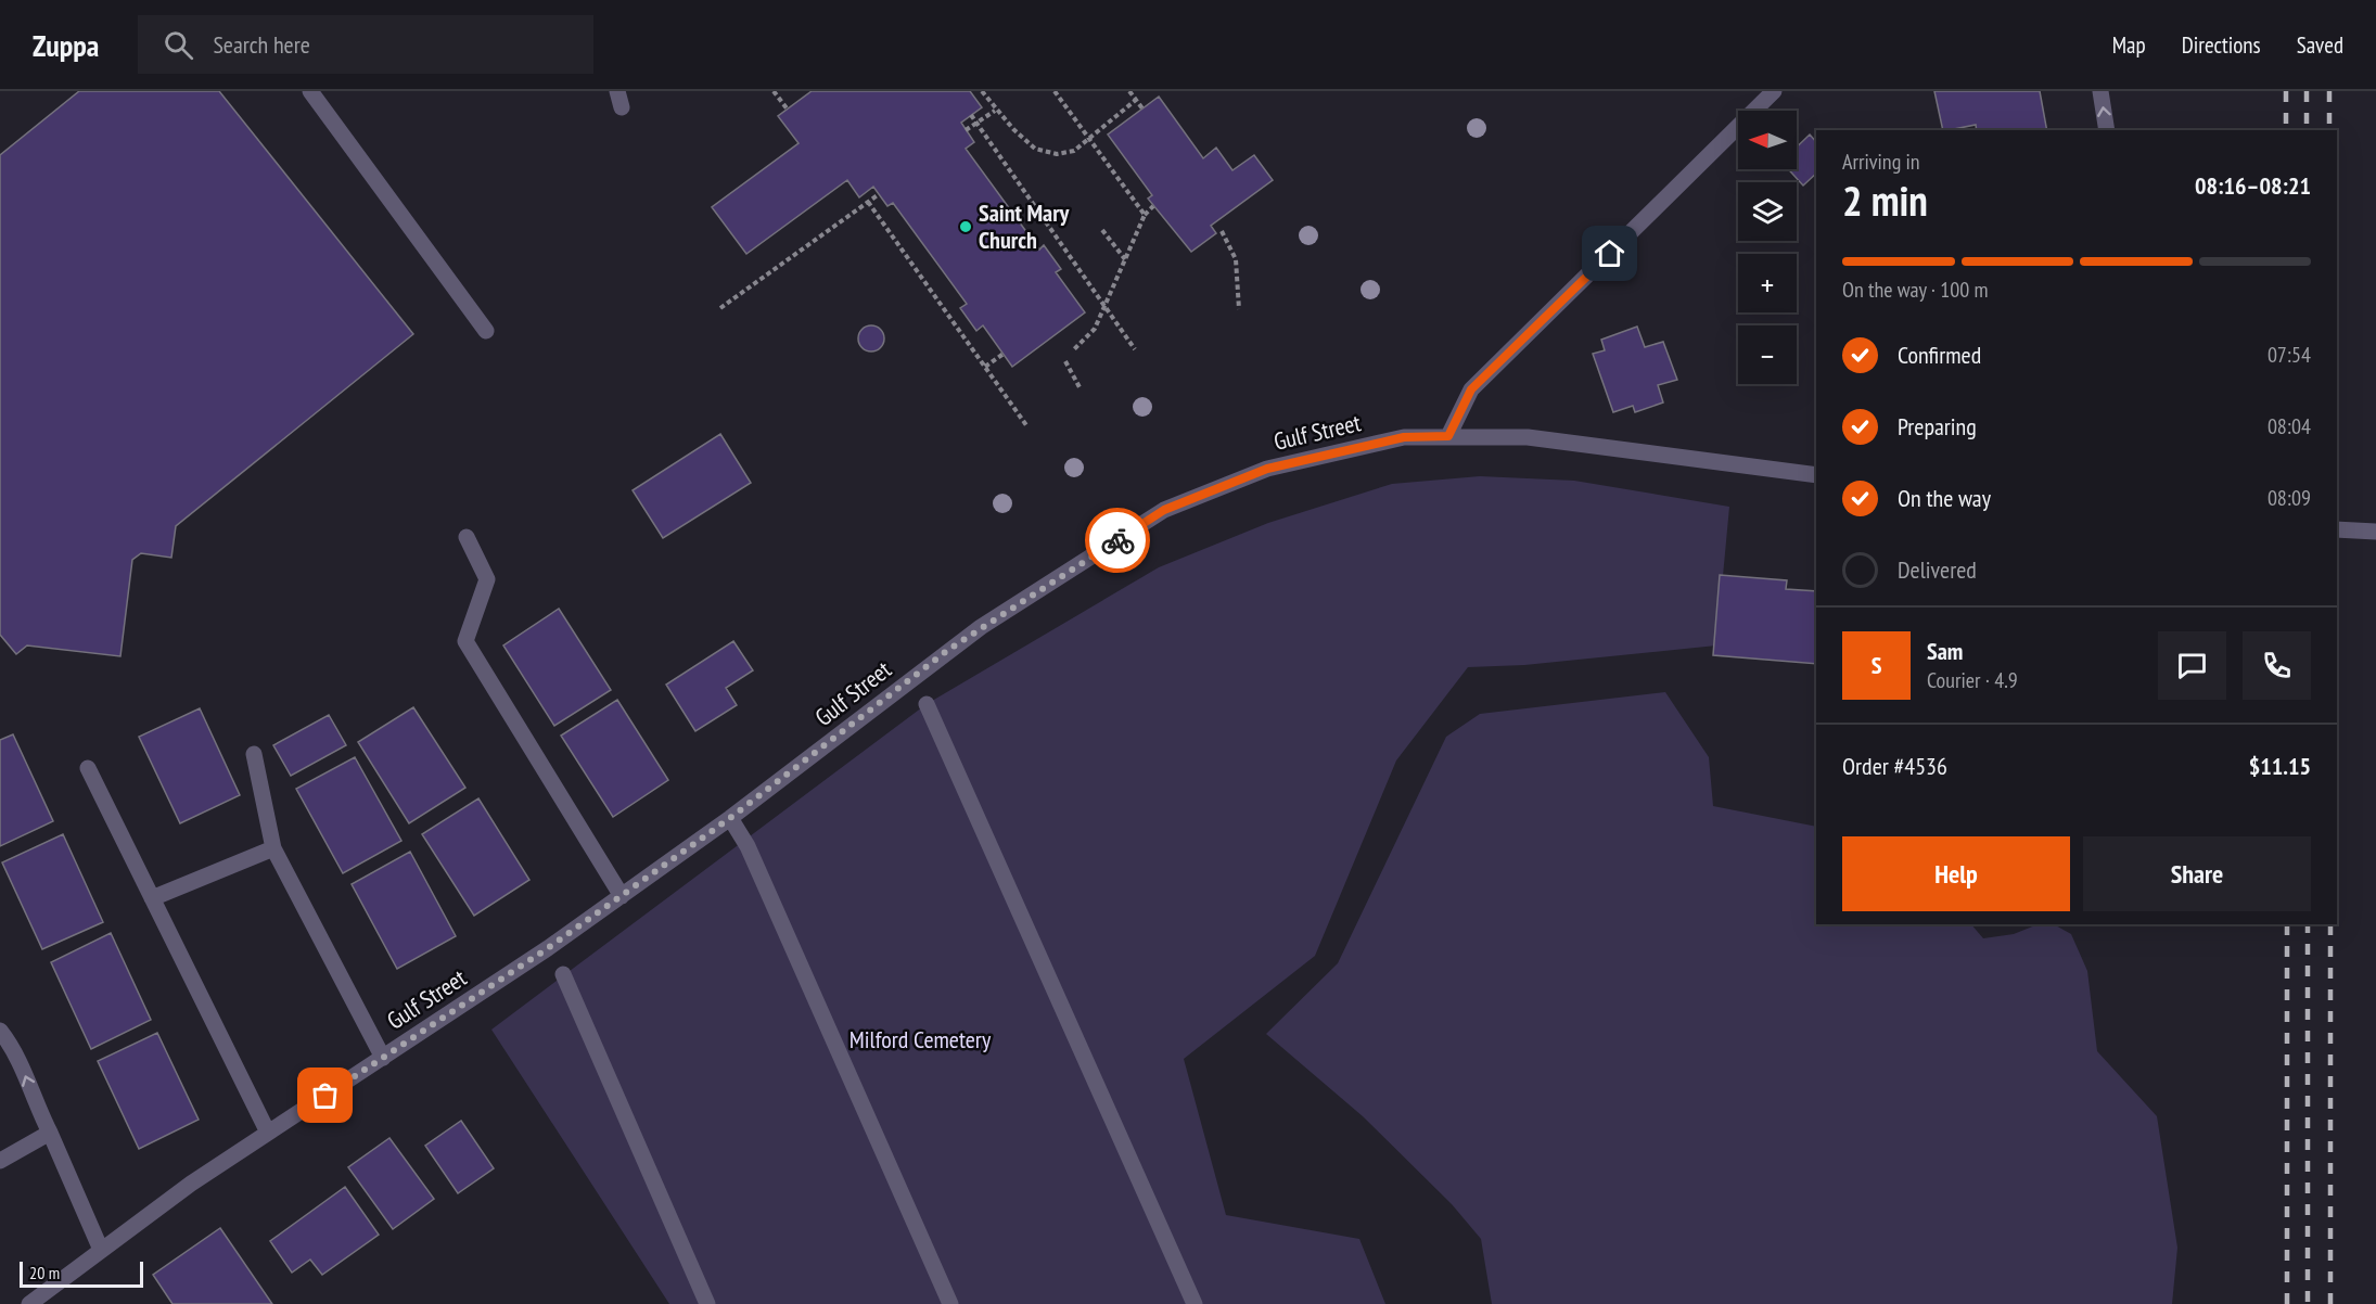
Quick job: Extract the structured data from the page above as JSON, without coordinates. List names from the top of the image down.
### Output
{
  "streets": {
    "street": ["Gulf Street"]
  },
  "parks": ["Milford Cemetery"],
  "places": ["Saint Mary Church"],
  "scale_bar": "20 m",
  "north": "left",
  "page": {
    "header": "Zuppa",
    "search": "Search here",
    "nav": ["Map", "Directions", "Saved"],
    "map_buttons": ["+", "−"],
    "heading": ["2 min", "Arriving in", "08:16–08:21"],
    "panel": [
      "Sam",
      "Courier · 4.9",
      "Order #4536",
      "$11.15"
    ],
    "bar": "On the way · 100 m",
    "list": [
      ["Confirmed", "07:54"],
      ["Preparing", "08:04"],
      ["On the way", "08:09"],
      "Delivered"
    ],
    "round": "S",
    "buttons": ["Help", "Share"],
    "scale": "20 m"
  }
}
